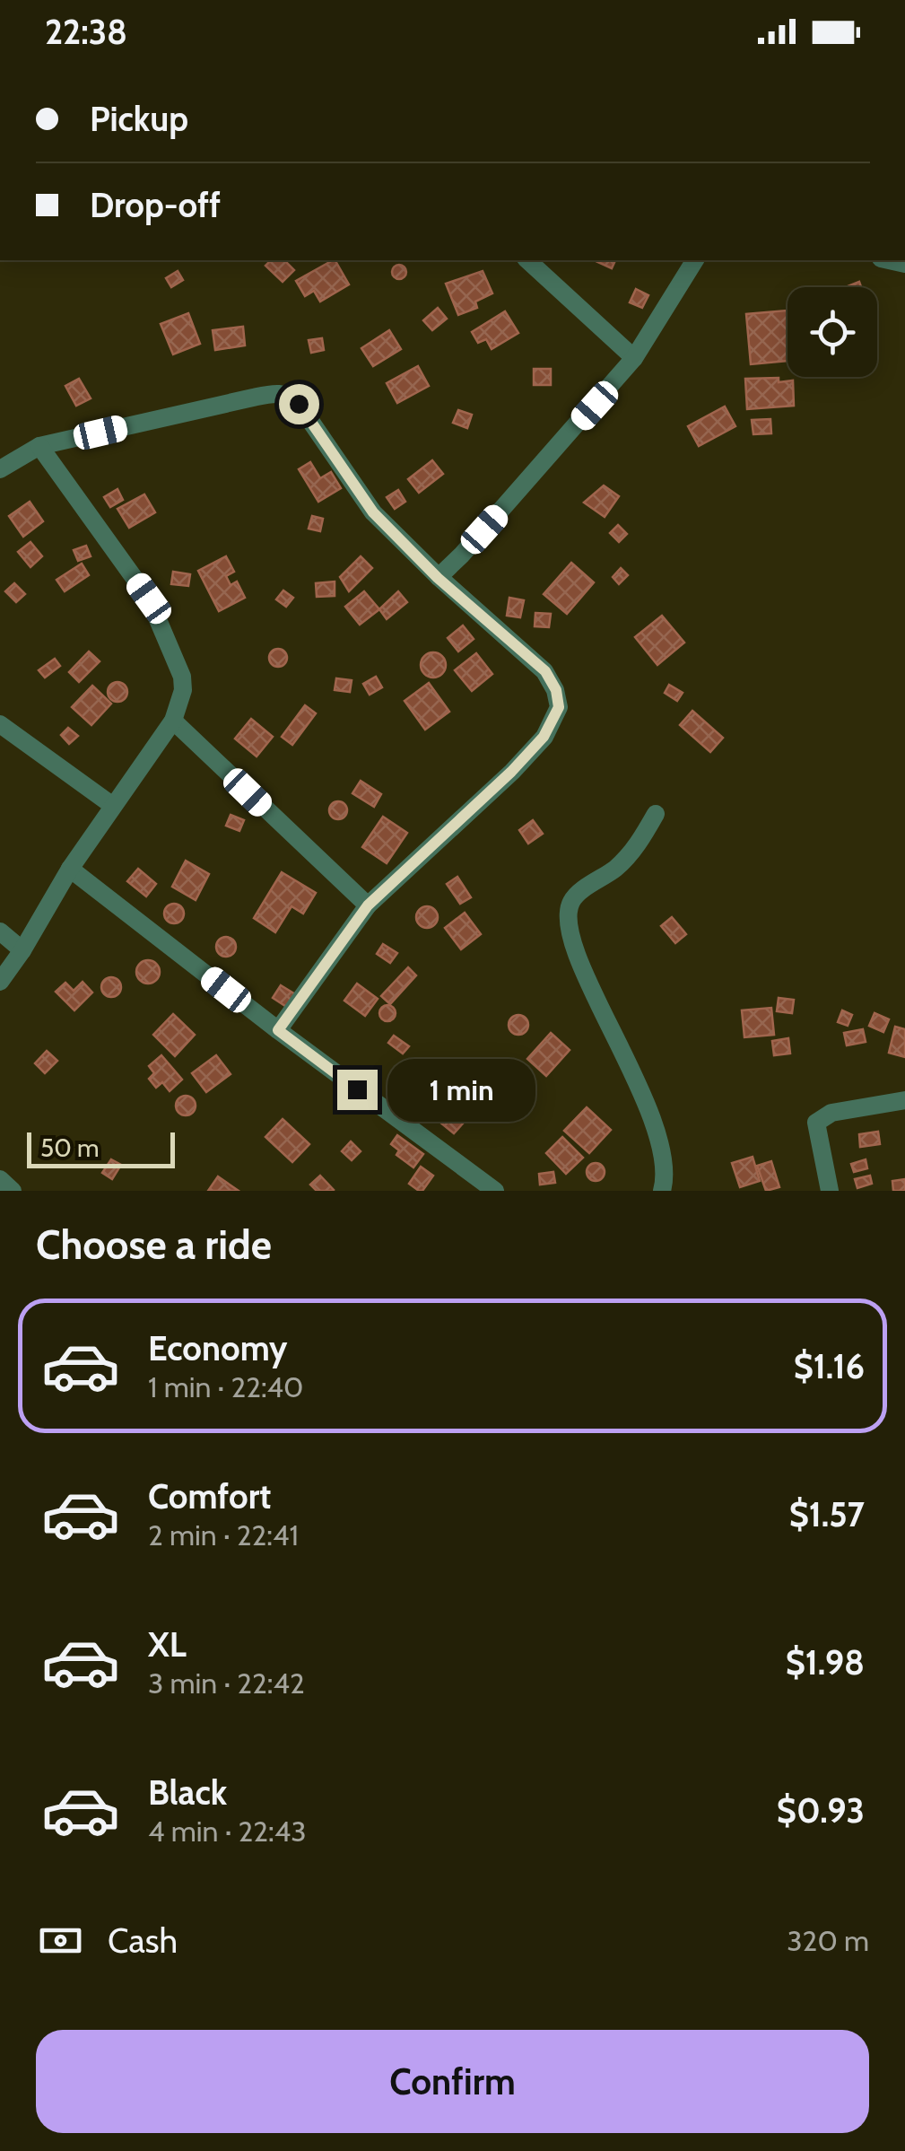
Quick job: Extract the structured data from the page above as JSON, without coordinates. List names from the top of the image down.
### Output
{
  "scale_bar": "50 m",
  "page": {
    "status": "22:38",
    "banner": ["Pickup", "Drop-off"],
    "bubble": "1 min",
    "scale": "50 m",
    "heading": "Choose a ride",
    "list": [
      {
        "name": "Economy",
        "note": "1 min · 22:40",
        "value": "$1.16"
      },
      {
        "name": "Comfort",
        "note": "2 min · 22:41",
        "value": "$1.57"
      },
      {
        "name": "XL",
        "note": "3 min · 22:42",
        "value": "$1.98"
      },
      {
        "name": "Black",
        "note": "4 min · 22:43",
        "value": "$0.93"
      }
    ],
    "pay": ["Cash", "320 m"],
    "buttons": "Confirm"
  }
}
